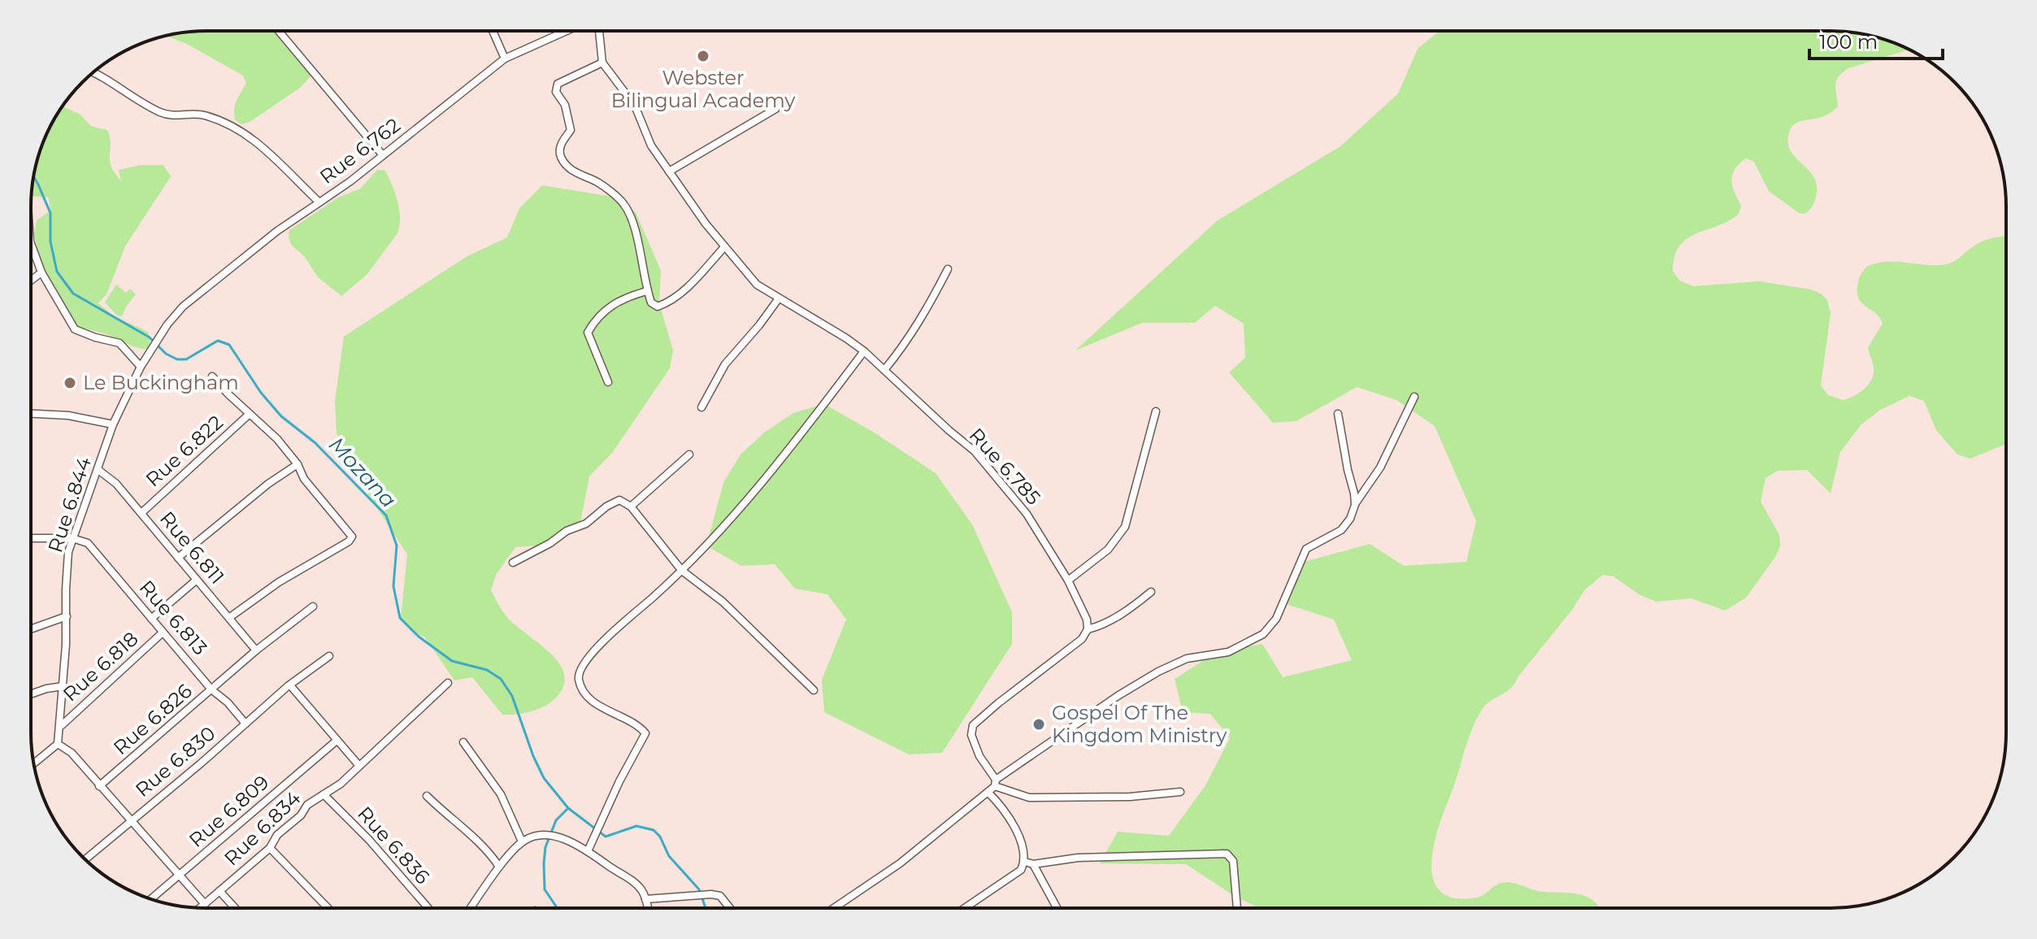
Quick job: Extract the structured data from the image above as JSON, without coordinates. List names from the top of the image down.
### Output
{
  "streets": {
    "street": [
      "Rue 6.762",
      "Rue 6.822",
      "Rue 6.785",
      "Rue 6.844",
      "Rue 6.811",
      "Rue 6.813",
      "Rue 6.818",
      "Rue 6.826",
      "Rue 6.830",
      "Rue 6.809",
      "Rue 6.834",
      "Rue 6.836"
    ]
  },
  "crossings": [
    ["Rue 6.762", "Rue 6.844"],
    ["Rue 6.822", "Rue 6.811"],
    ["Rue 6.844", "Rue 6.811"],
    ["Rue 6.844", "Rue 6.813"],
    ["Rue 6.844", "Rue 6.818"],
    ["Rue 6.811", "Rue 6.826"],
    ["Rue 6.813", "Rue 6.818"],
    ["Rue 6.813", "Rue 6.826"],
    ["Rue 6.813", "Rue 6.830"],
    ["Rue 6.834", "Rue 6.836"]
  ],
  "water": ["Mozana"],
  "places": ["Webster Bilingual Academy", "Le Buckingham", "Gospel Of The Kingdom Ministry"],
  "scale_bar": "100 m"
}
